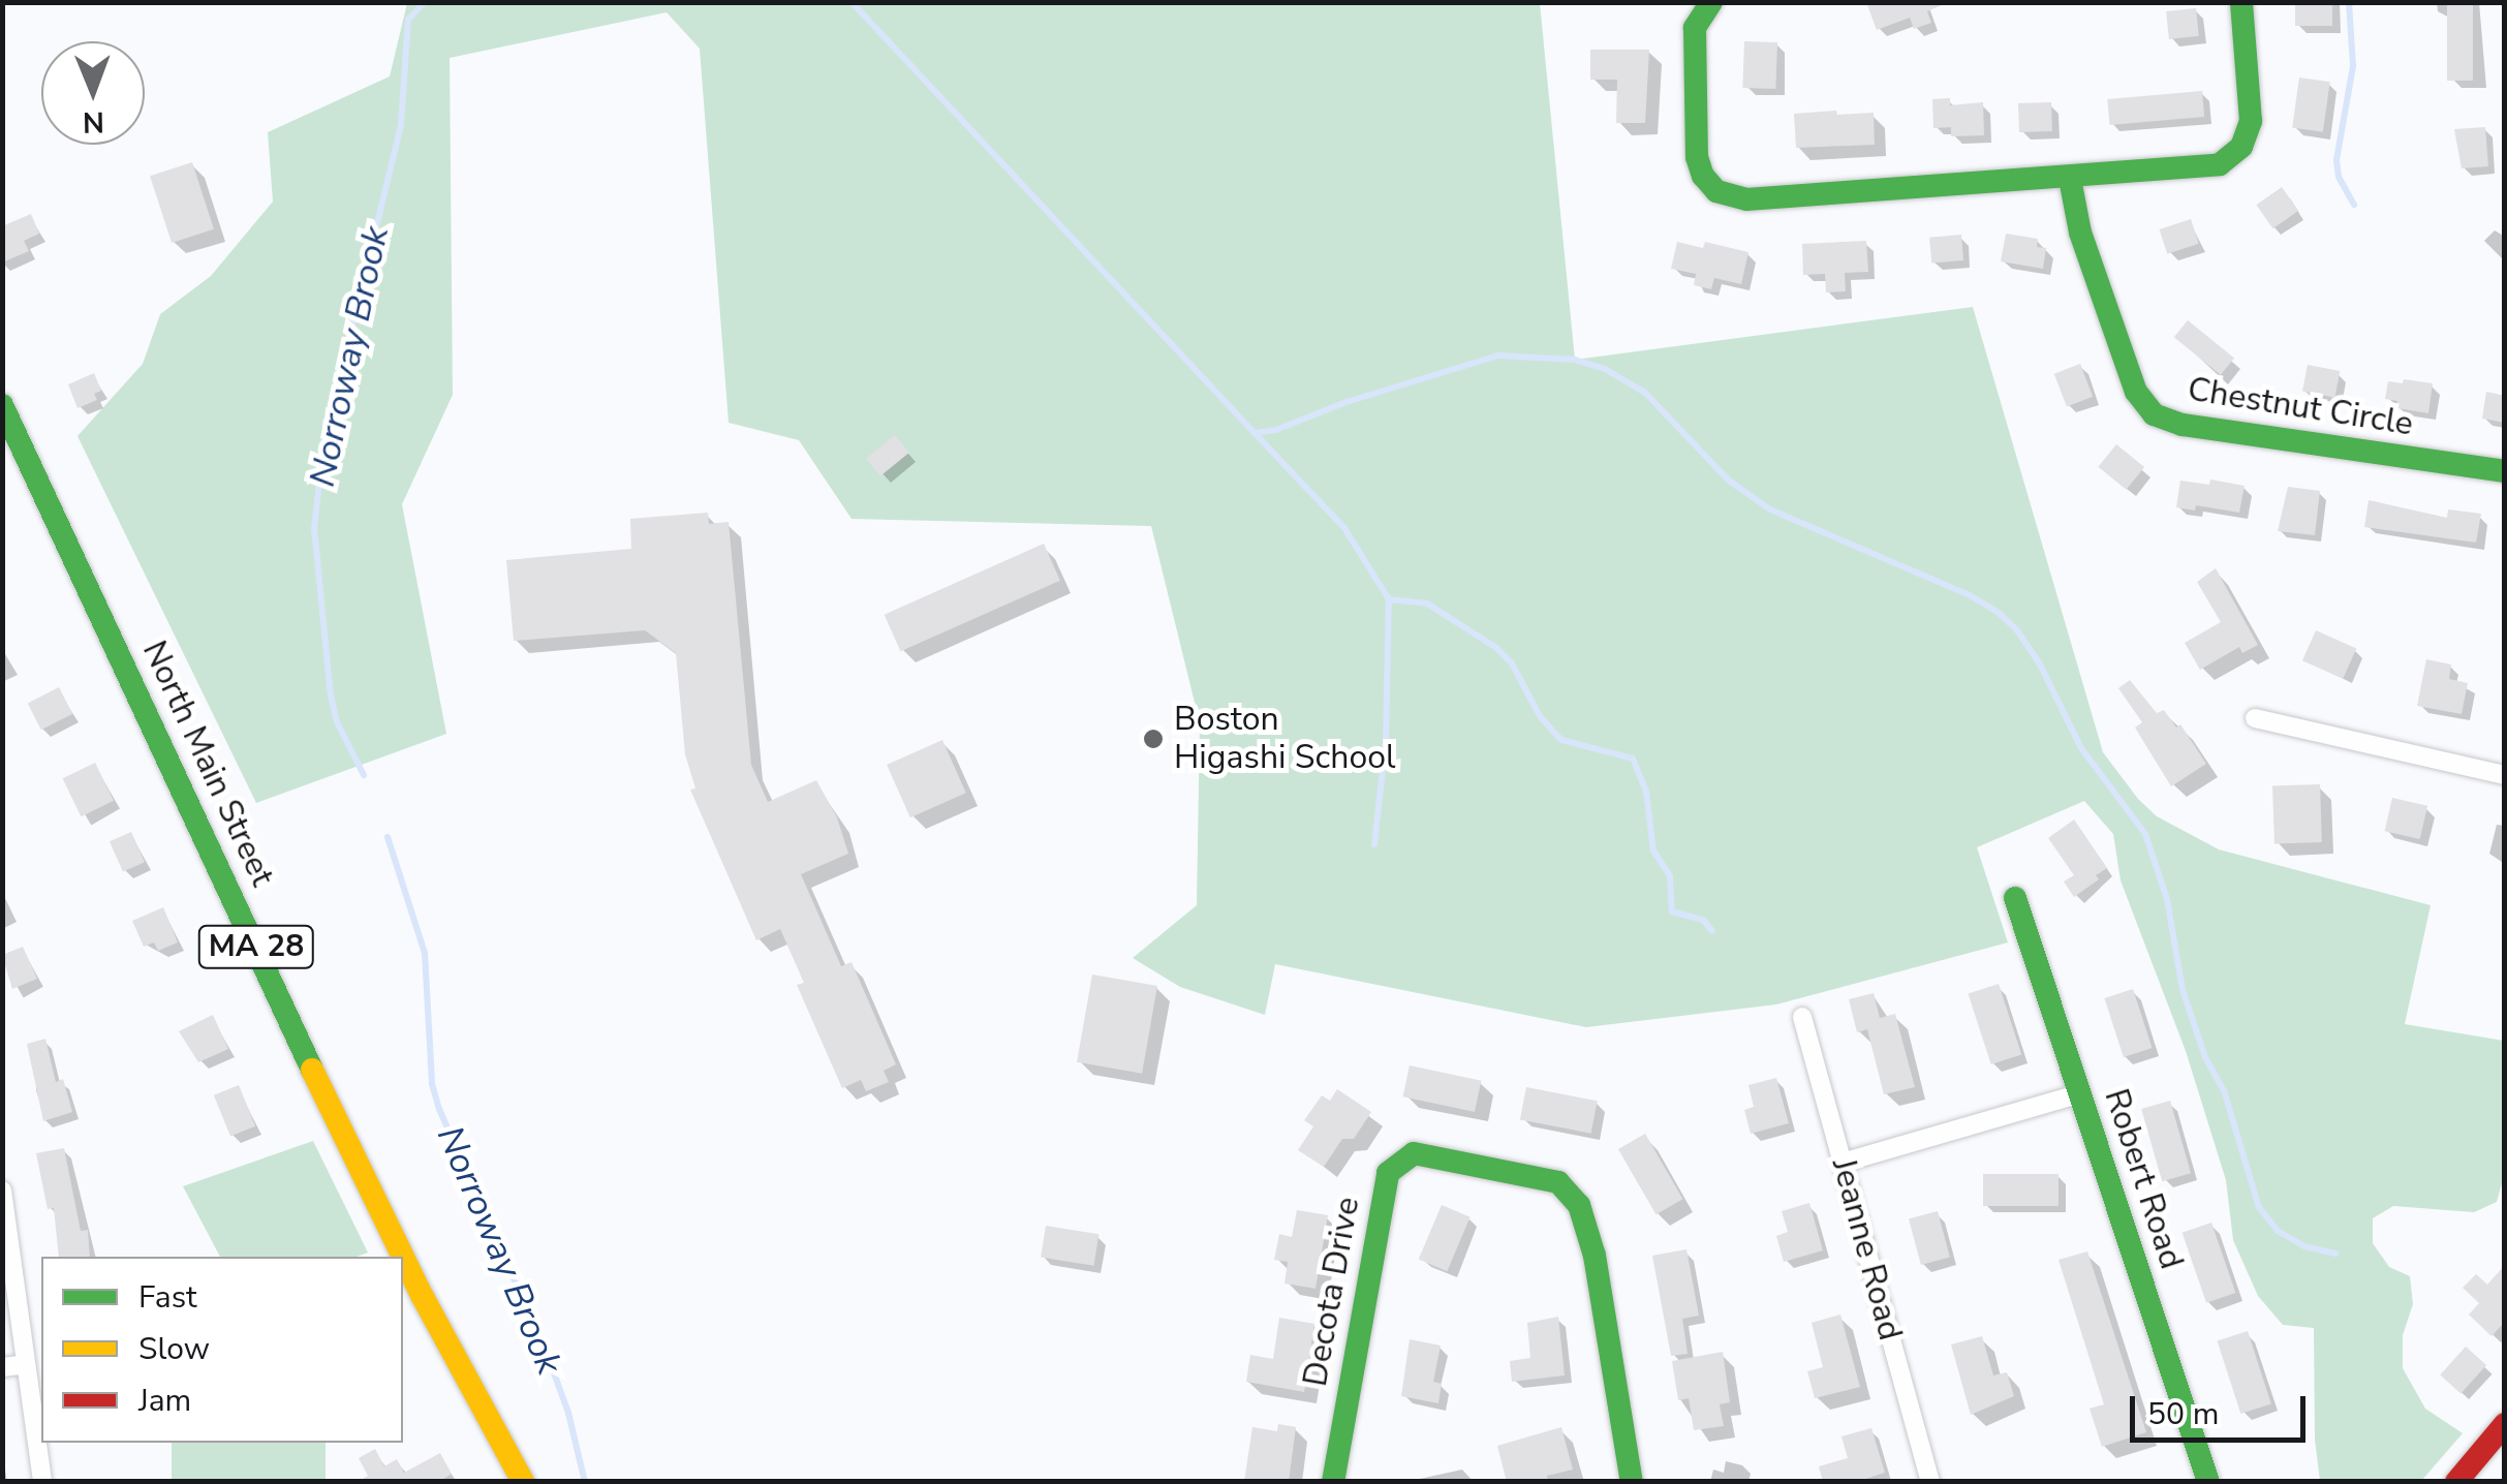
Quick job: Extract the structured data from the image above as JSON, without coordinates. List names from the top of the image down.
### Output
{
  "streets": {
    "street": [
      "Chestnut Circle",
      "North Main Street",
      "MA 28",
      "Robert Road",
      "Jeanne Road",
      "Decota Drive"
    ]
  },
  "water": ["Norroway Brook"],
  "places": ["Boston Higashi School"],
  "legend": ["Fast", "Slow", "Jam"],
  "scale_bar": "50 m",
  "north": "bottom"
}
